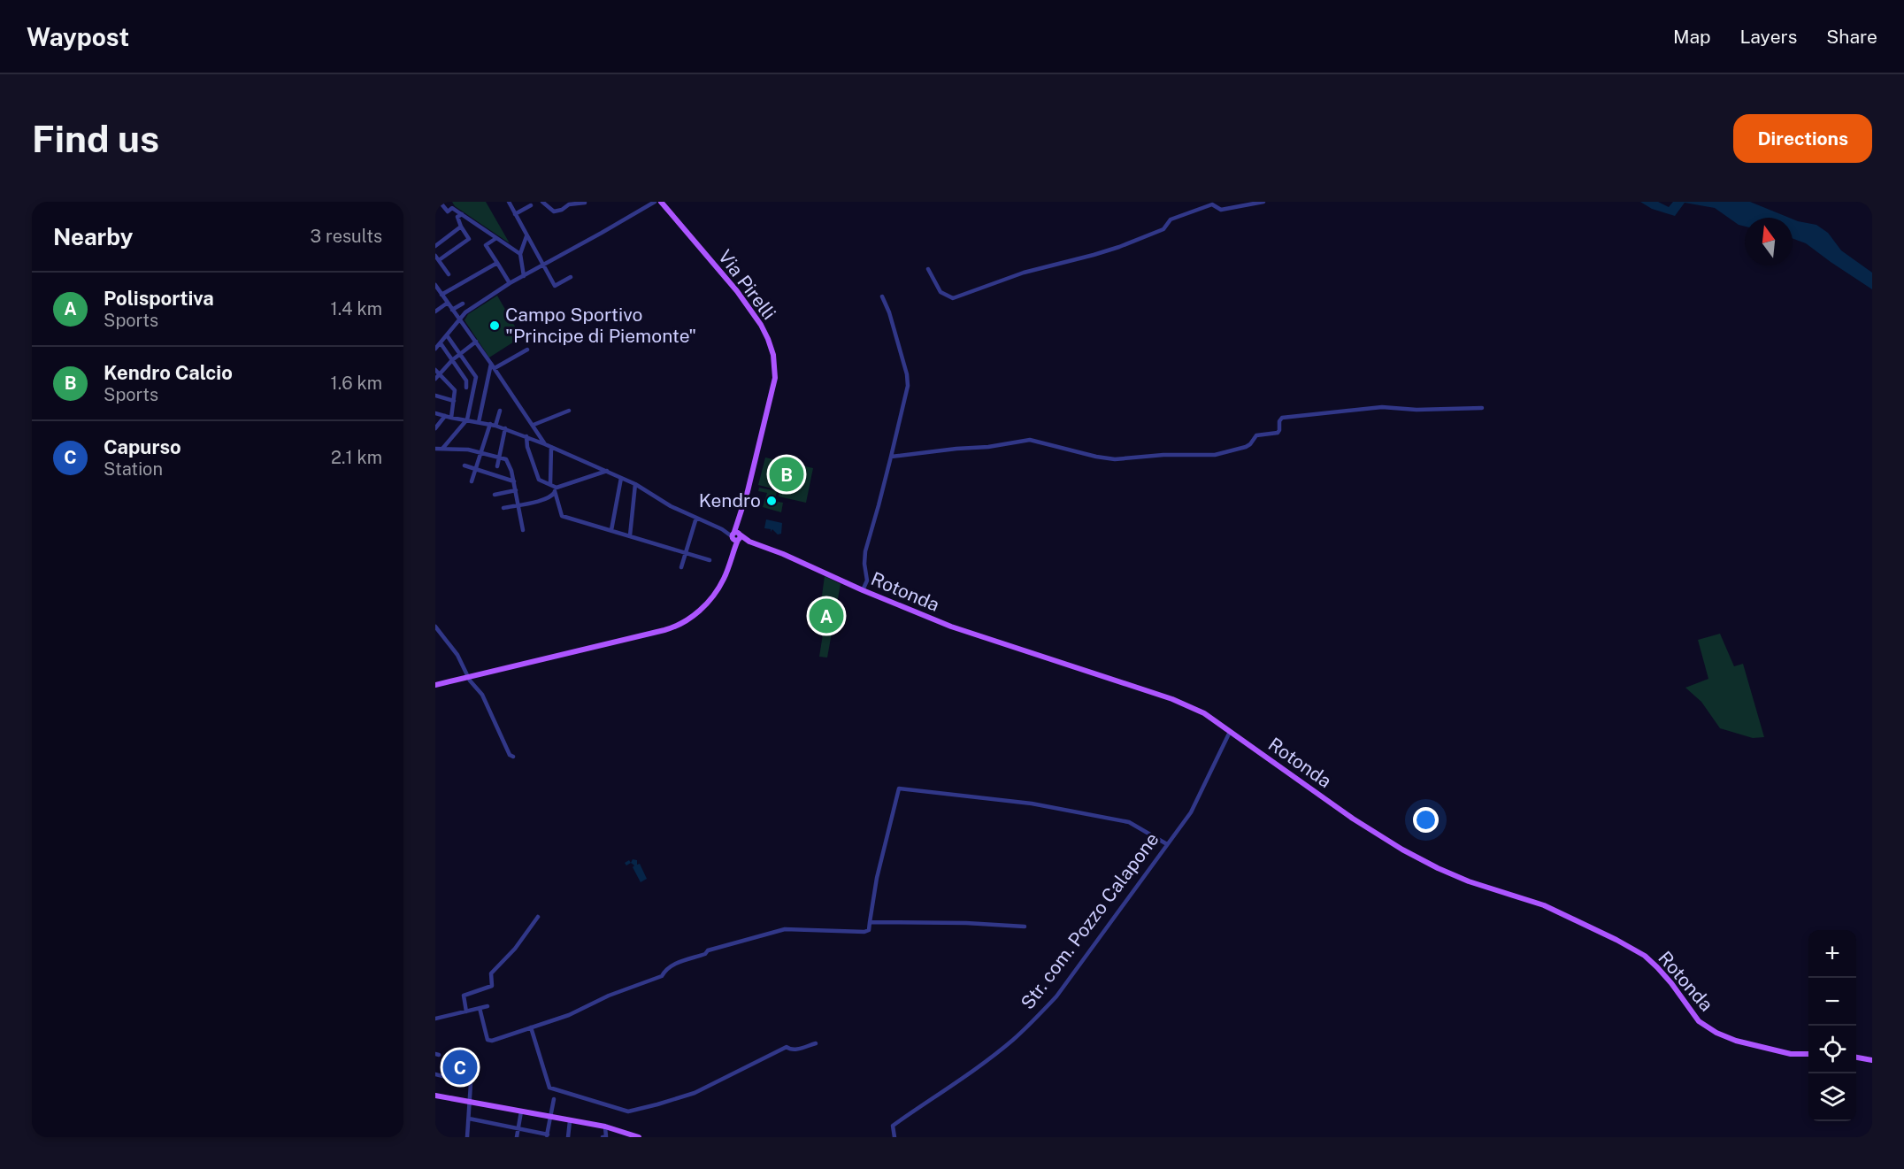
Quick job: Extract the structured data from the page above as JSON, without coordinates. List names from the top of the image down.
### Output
{
  "streets": {
    "main road": ["Via Pirelli", "Rotonda"],
    "street": ["Str. com. Pozzo Calapone"]
  },
  "crossings": [
    ["Via Pirelli", "Rotonda"],
    ["Rotonda", "Str. com. Pozzo Calapone"]
  ],
  "places": ["Campo Sportivo \"Principe di Piemonte\"", "Kendro"],
  "north": "top",
  "page": {
    "header": "Waypost",
    "nav": ["Map", "Layers", "Share"],
    "buttons": "Directions",
    "title": "Find us",
    "heading": ["Nearby", "3 results"],
    "list": [
      {
        "mark": "A",
        "name": "Polisportiva",
        "note": "Sports",
        "value": "1.4 km"
      },
      {
        "mark": "B",
        "name": "Kendro Calcio",
        "note": "Sports",
        "value": "1.6 km"
      },
      {
        "mark": "C",
        "name": "Capurso",
        "note": "Station",
        "value": "2.1 km"
      }
    ],
    "pins": ["B", "A", "C"],
    "map_buttons": ["+", "−"]
  }
}
